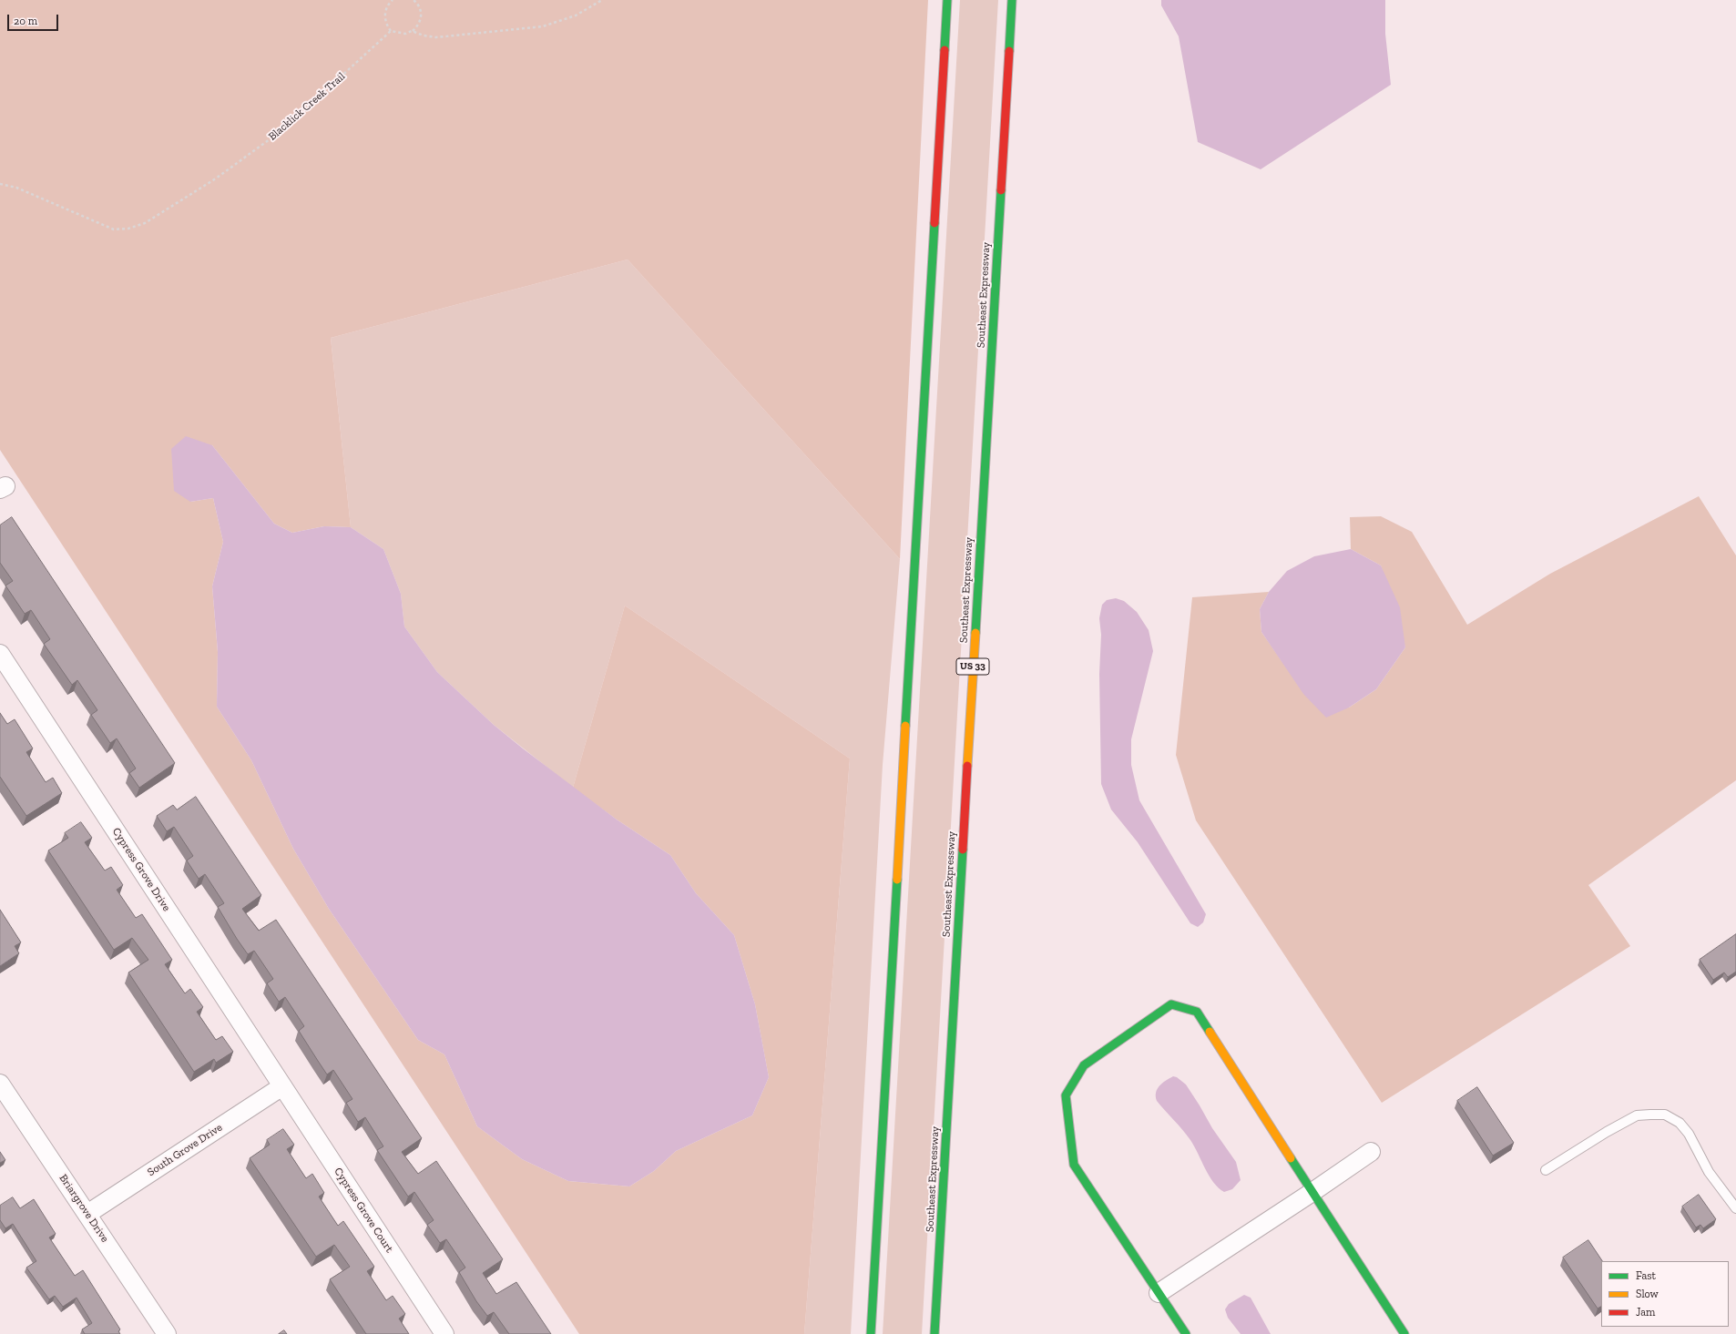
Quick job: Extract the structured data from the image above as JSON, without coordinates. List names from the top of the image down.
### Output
{
  "streets": {
    "main road": ["Southeast Expressway", "US 33"],
    "street": [
      "Cypress Grove Drive",
      "South Grove Drive",
      "Briargrove Drive",
      "Cypress Grove Court"
    ],
    "path": ["Blacklick Creek Trail"]
  },
  "crossings": [
    ["Cypress Grove Drive", "South Grove Drive"],
    ["Cypress Grove Drive", "Cypress Grove Court"],
    ["South Grove Drive", "Briargrove Drive"],
    ["South Grove Drive", "Cypress Grove Court"]
  ],
  "legend": ["Fast", "Slow", "Jam"],
  "scale_bar": "20 m"
}
